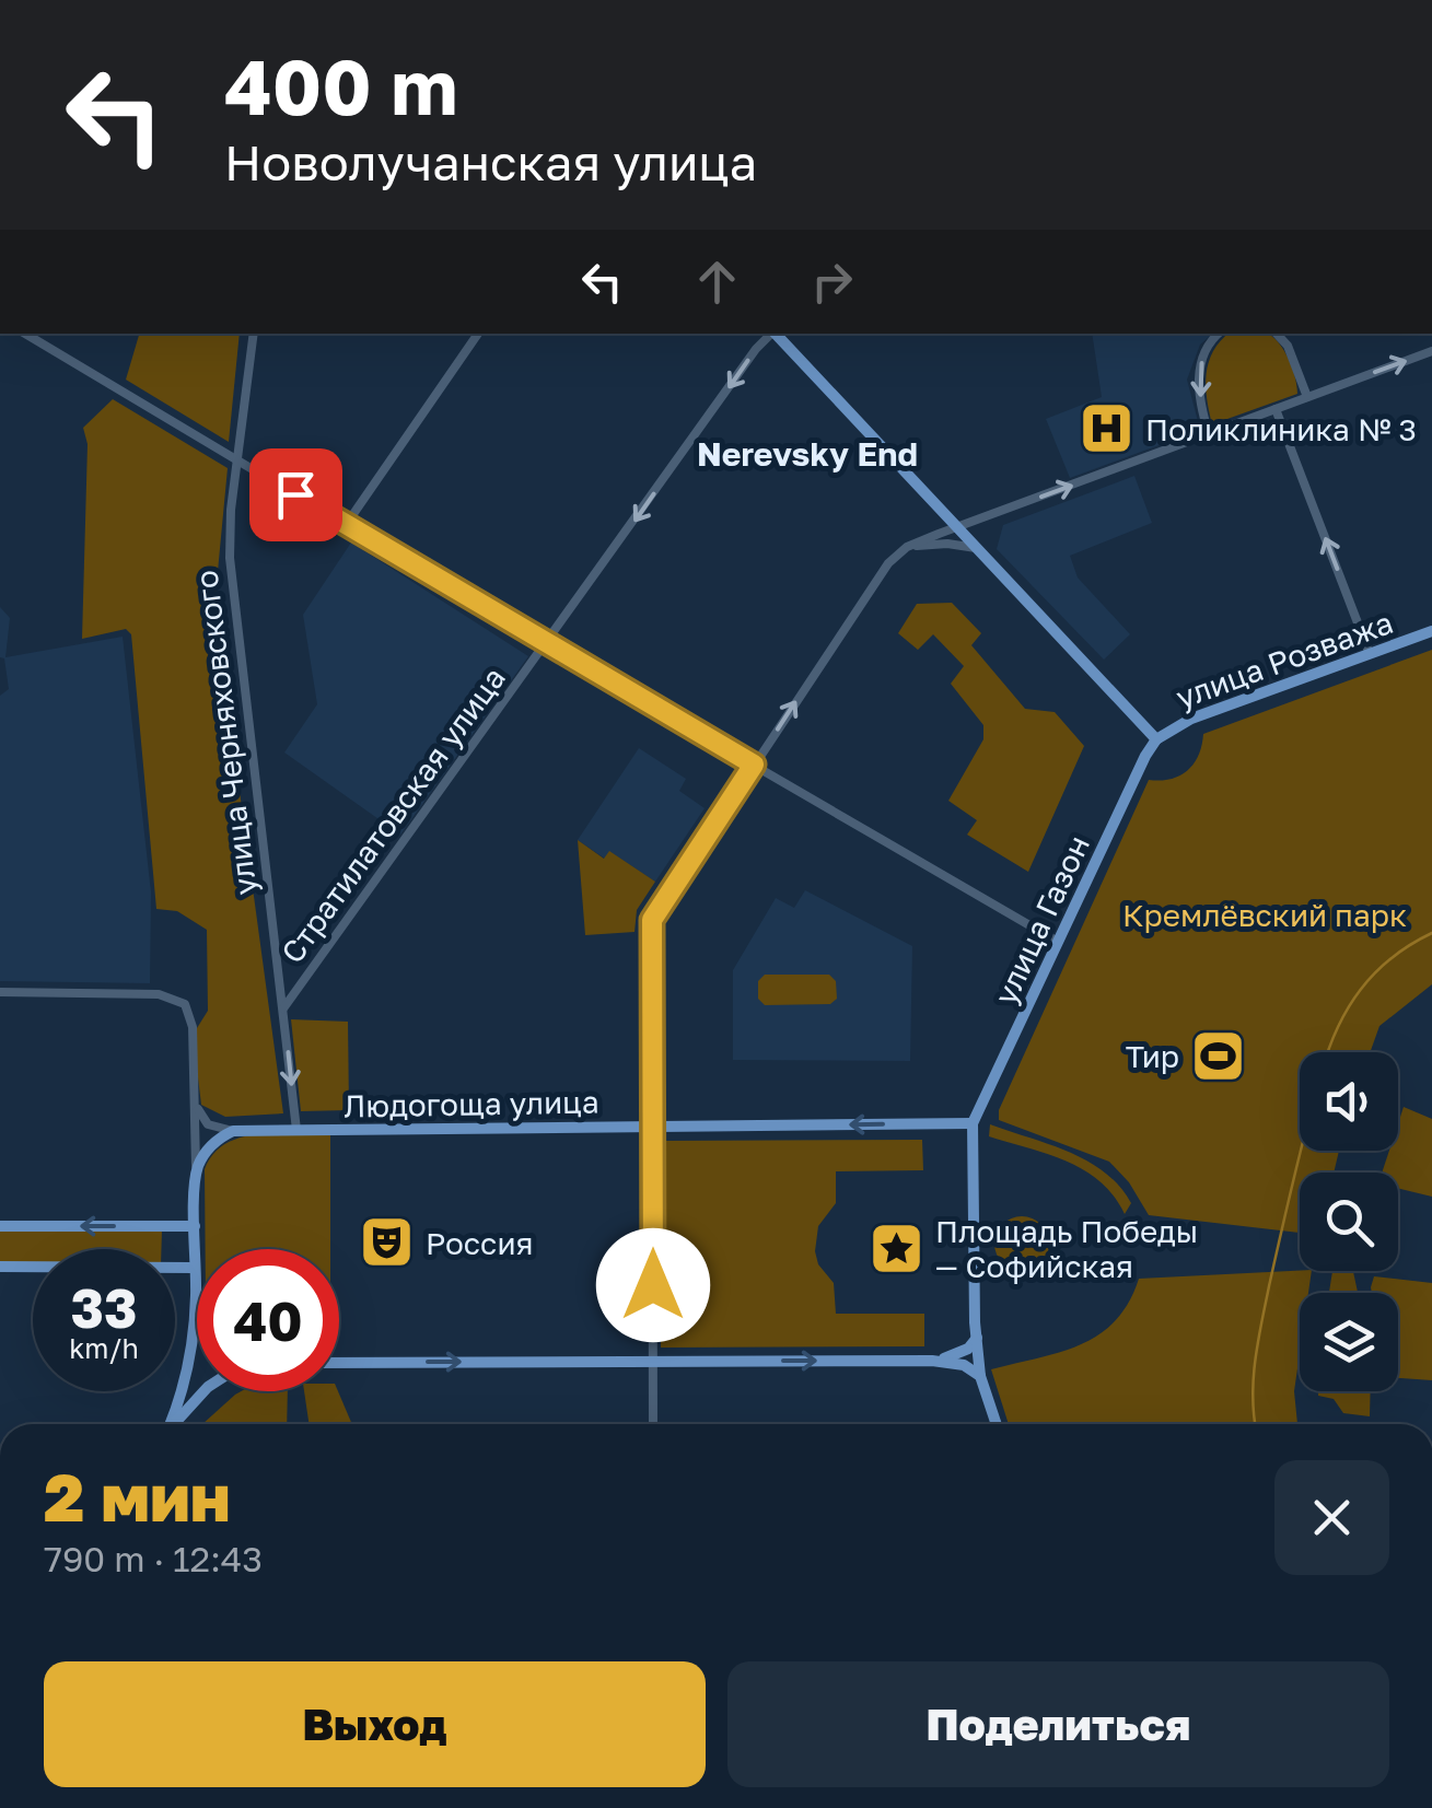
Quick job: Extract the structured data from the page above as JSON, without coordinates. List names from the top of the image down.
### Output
{
  "streets": {
    "main road": ["улица Розважа", "улица Газон", "Людогоща улица"],
    "street": ["улица Черняховского", "Стратилатовская улица"]
  },
  "crossings": [
    ["улица Розважа", "улица Газон"],
    ["улица Черняховского", "Стратилатовская улица"],
    ["улица Черняховского", "Людогоща улица"],
    ["улица Газон", "Людогоща улица"]
  ],
  "one_way": ["Стратилатовская улица", "Людогоща улица"],
  "districts": ["Nerevsky End"],
  "parks": ["Кремлёвский парк"],
  "places": {
    "hospital": ["Поликлиника № 3"],
    "sports": ["Тир"],
    "theatre": ["Россия"],
    "place": ["Площадь Победы — Софийская"]
  },
  "page": {
    "turn": ["400 m", "Новолучанская улица"],
    "speed": "33 km/h",
    "limit": "40",
    "heading": ["2 мин", "790 m · 12:43"],
    "buttons": ["Выход", "Поделиться"]
  }
}
